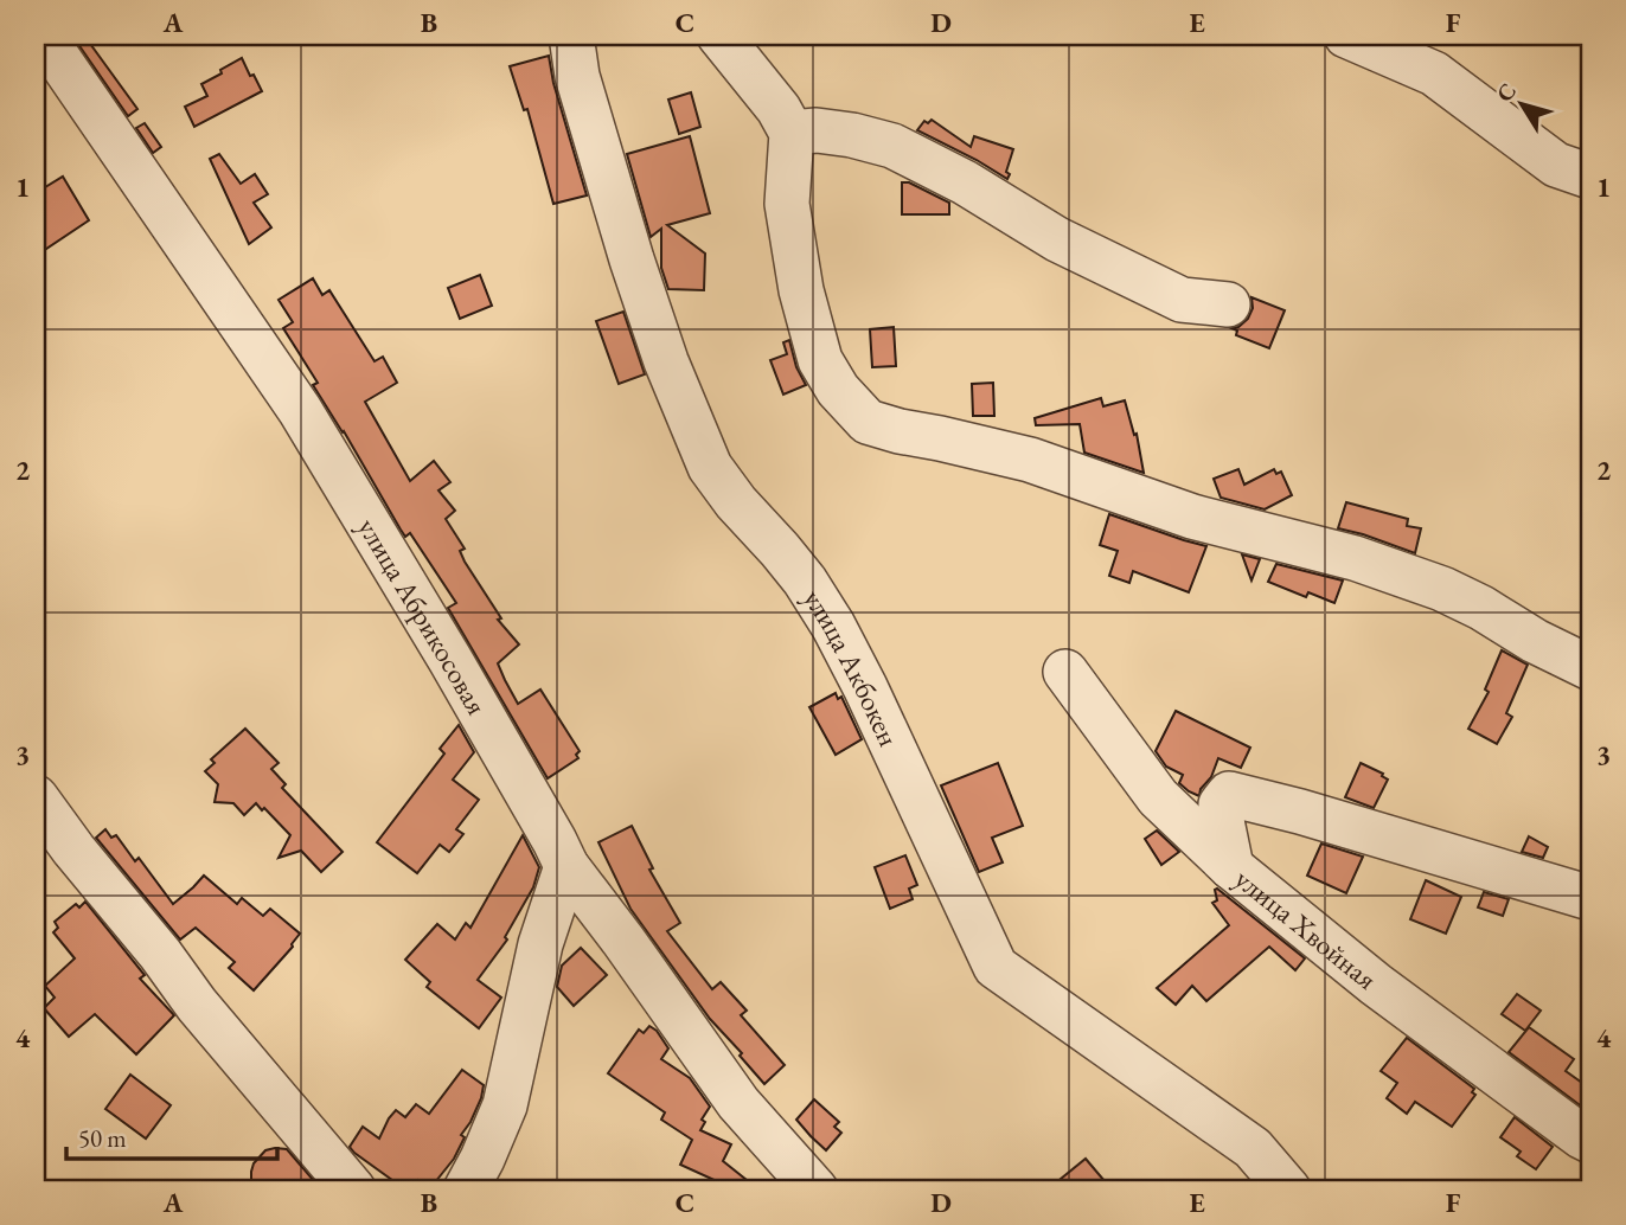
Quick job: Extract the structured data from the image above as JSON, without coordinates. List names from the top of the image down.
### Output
{
  "streets": {
    "street": ["улица Абрикосовая", "улица Акбокен", "улица Хвойная"]
  },
  "scale_bar": "50 m",
  "north": "top left",
  "grid": {
    "columns": [
      "A",
      "B",
      "C",
      "D",
      "E",
      "F"
    ],
    "rows": [
      "1",
      "2",
      "3",
      "4"
    ]
  }
}
